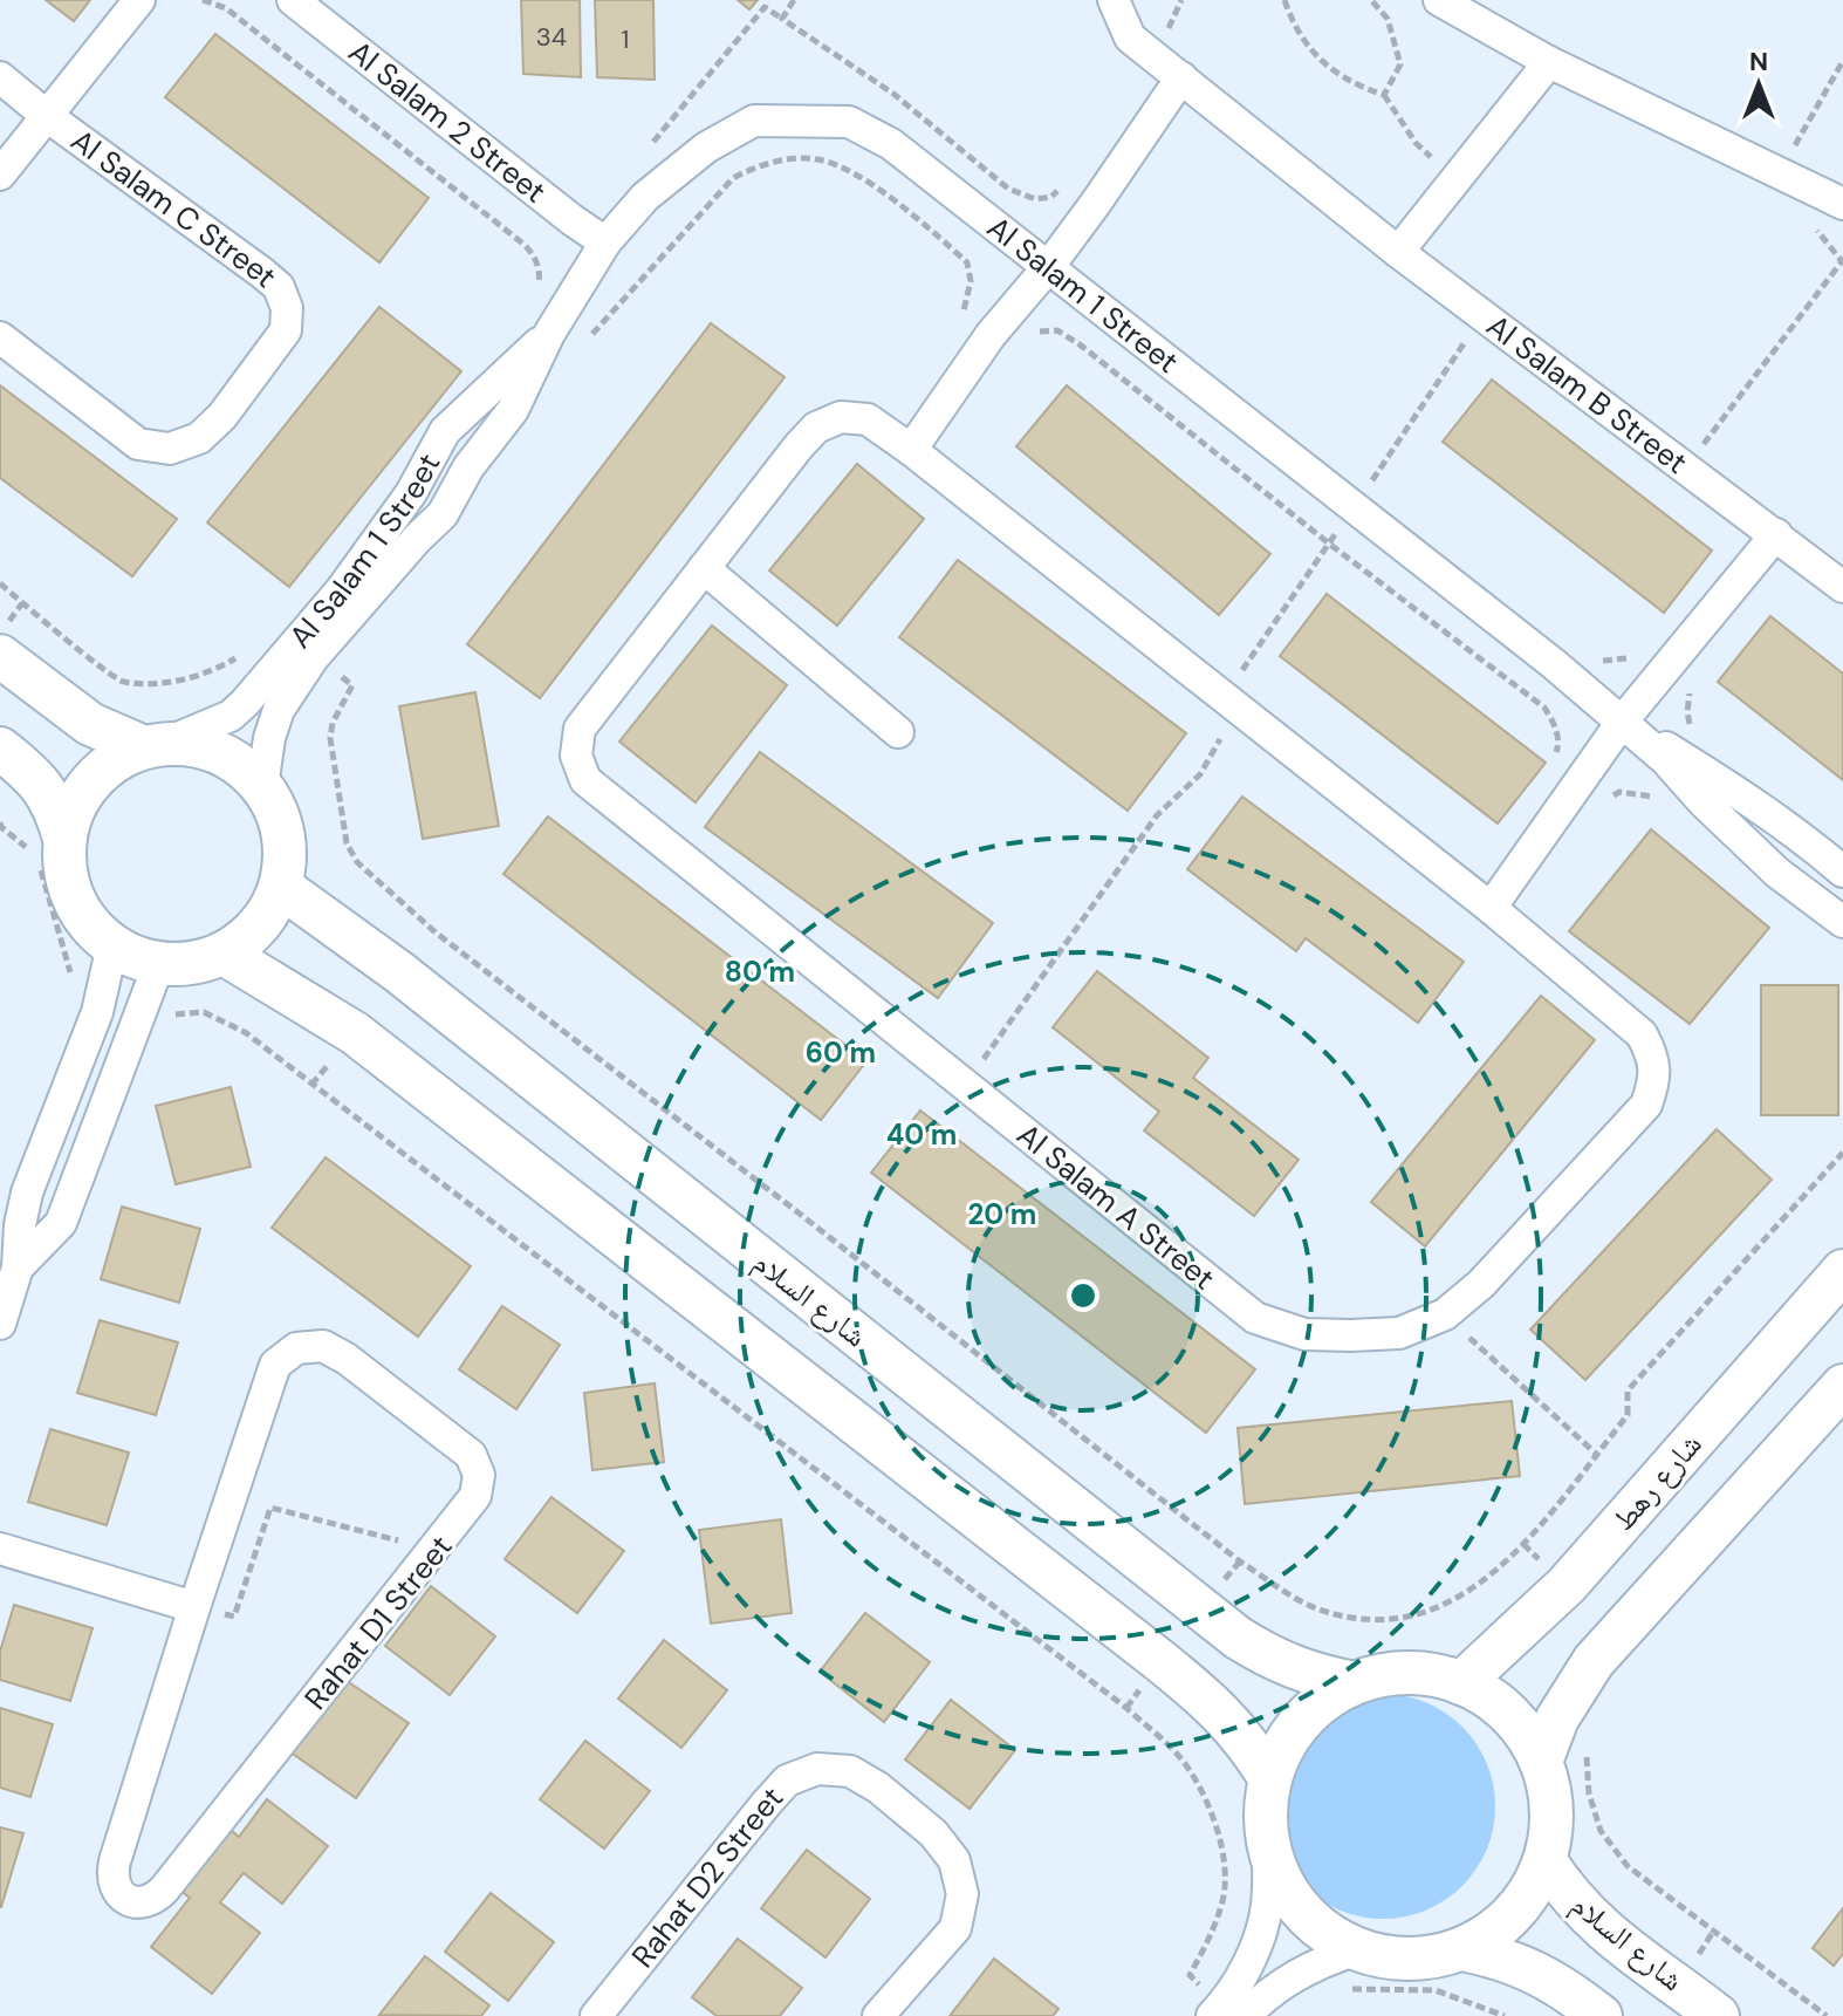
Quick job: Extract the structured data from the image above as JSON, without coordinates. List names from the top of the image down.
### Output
{
  "streets": {
    "street": [
      "Al Salam 2 Street",
      "Al Salam C Street",
      "Al Salam 1 Street",
      "Al Salam B Street",
      "Al Salam A Street",
      "شارع السلام",
      "شارع رهط",
      "Rahat D1 Street",
      "Rahat D2 Street"
    ]
  },
  "crossings": [
    ["Al Salam 2 Street", "Al Salam 1 Street"],
    ["Al Salam 1 Street", "شارع السلام"],
    ["شارع السلام", "شارع رهط"]
  ],
  "house_numbers": ["34", "1"],
  "north": "top",
  "rings": [
    "80 m",
    "60 m",
    "40 m",
    "20 m"
  ]
}
